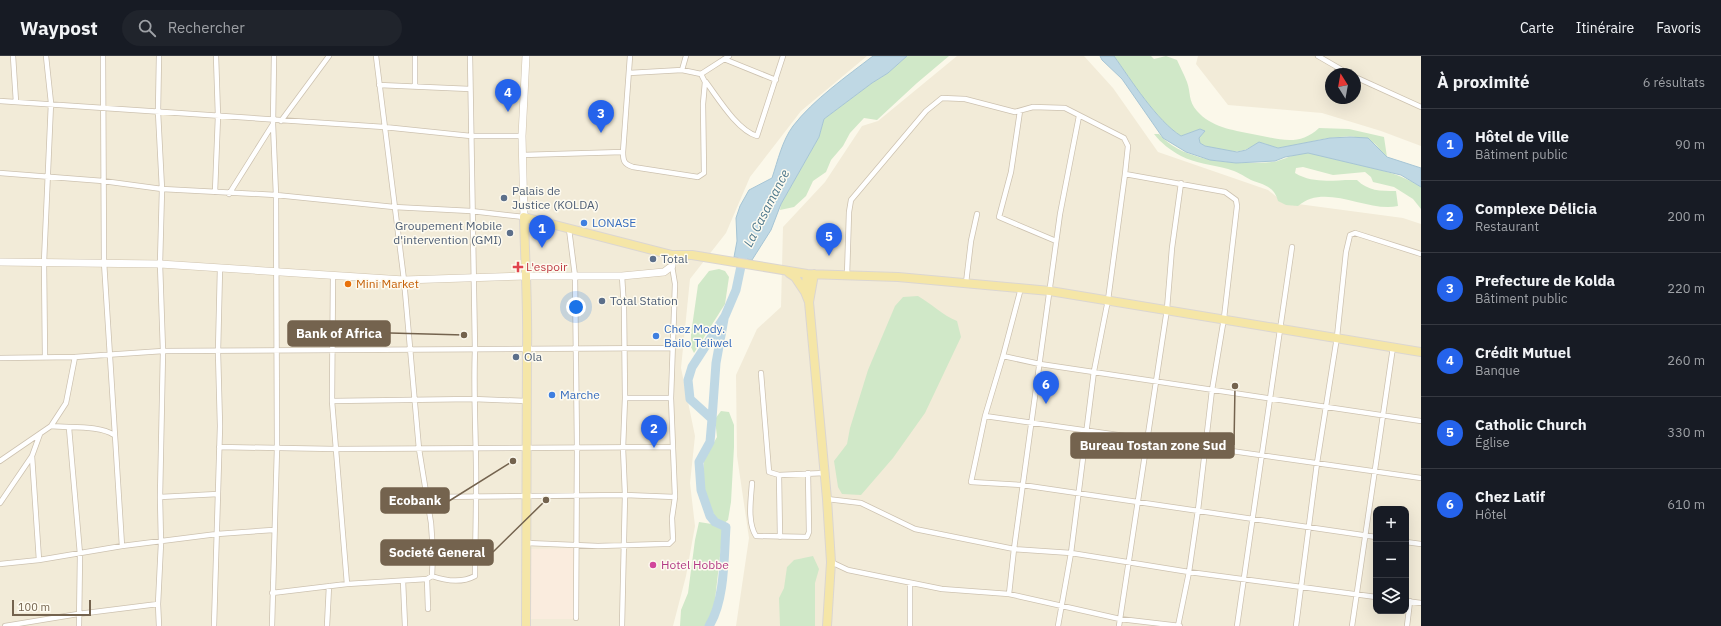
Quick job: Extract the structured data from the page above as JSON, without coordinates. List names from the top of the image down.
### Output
{
  "water": ["La Casamance"],
  "places": {
    "other": [
      "Palais de Justice (KOLDA)",
      "LONASE",
      "Groupement Mobile d'intervention (GMI)",
      "Total",
      "Mini Market",
      "Total Station",
      "Bank of Africa",
      "Chez Mody. Bailo Teliwel",
      "Ola",
      "Bureau Tostan zone Sud",
      "Marche",
      "Ecobank",
      "Societé General",
      "Hotel Hobbe"
    ],
    "health": ["L'espoir"]
  },
  "scale_bar": "100 m",
  "north": "top",
  "page": {
    "header": "Waypost",
    "search": "Rechercher",
    "nav": ["Carte", "Itinéraire", "Favoris"],
    "heading": ["À proximité", "6 résultats"],
    "pins": [
      "4",
      "3",
      "1",
      "5",
      "6",
      "2"
    ],
    "list": [
      {
        "mark": "1",
        "name": "Hôtel de Ville",
        "note": "Bâtiment public",
        "value": "90 m"
      },
      {
        "mark": "2",
        "name": "Complexe Délicia",
        "note": "Restaurant",
        "value": "200 m"
      },
      {
        "mark": "3",
        "name": "Prefecture de Kolda",
        "note": "Bâtiment public",
        "value": "220 m"
      },
      {
        "mark": "4",
        "name": "Crédit Mutuel",
        "note": "Banque",
        "value": "260 m"
      },
      {
        "mark": "5",
        "name": "Catholic Church",
        "note": "Église",
        "value": "330 m"
      },
      {
        "mark": "6",
        "name": "Chez Latif",
        "note": "Hôtel",
        "value": "610 m"
      }
    ],
    "map_buttons": ["+", "−"],
    "scale": "100 m"
  }
}
